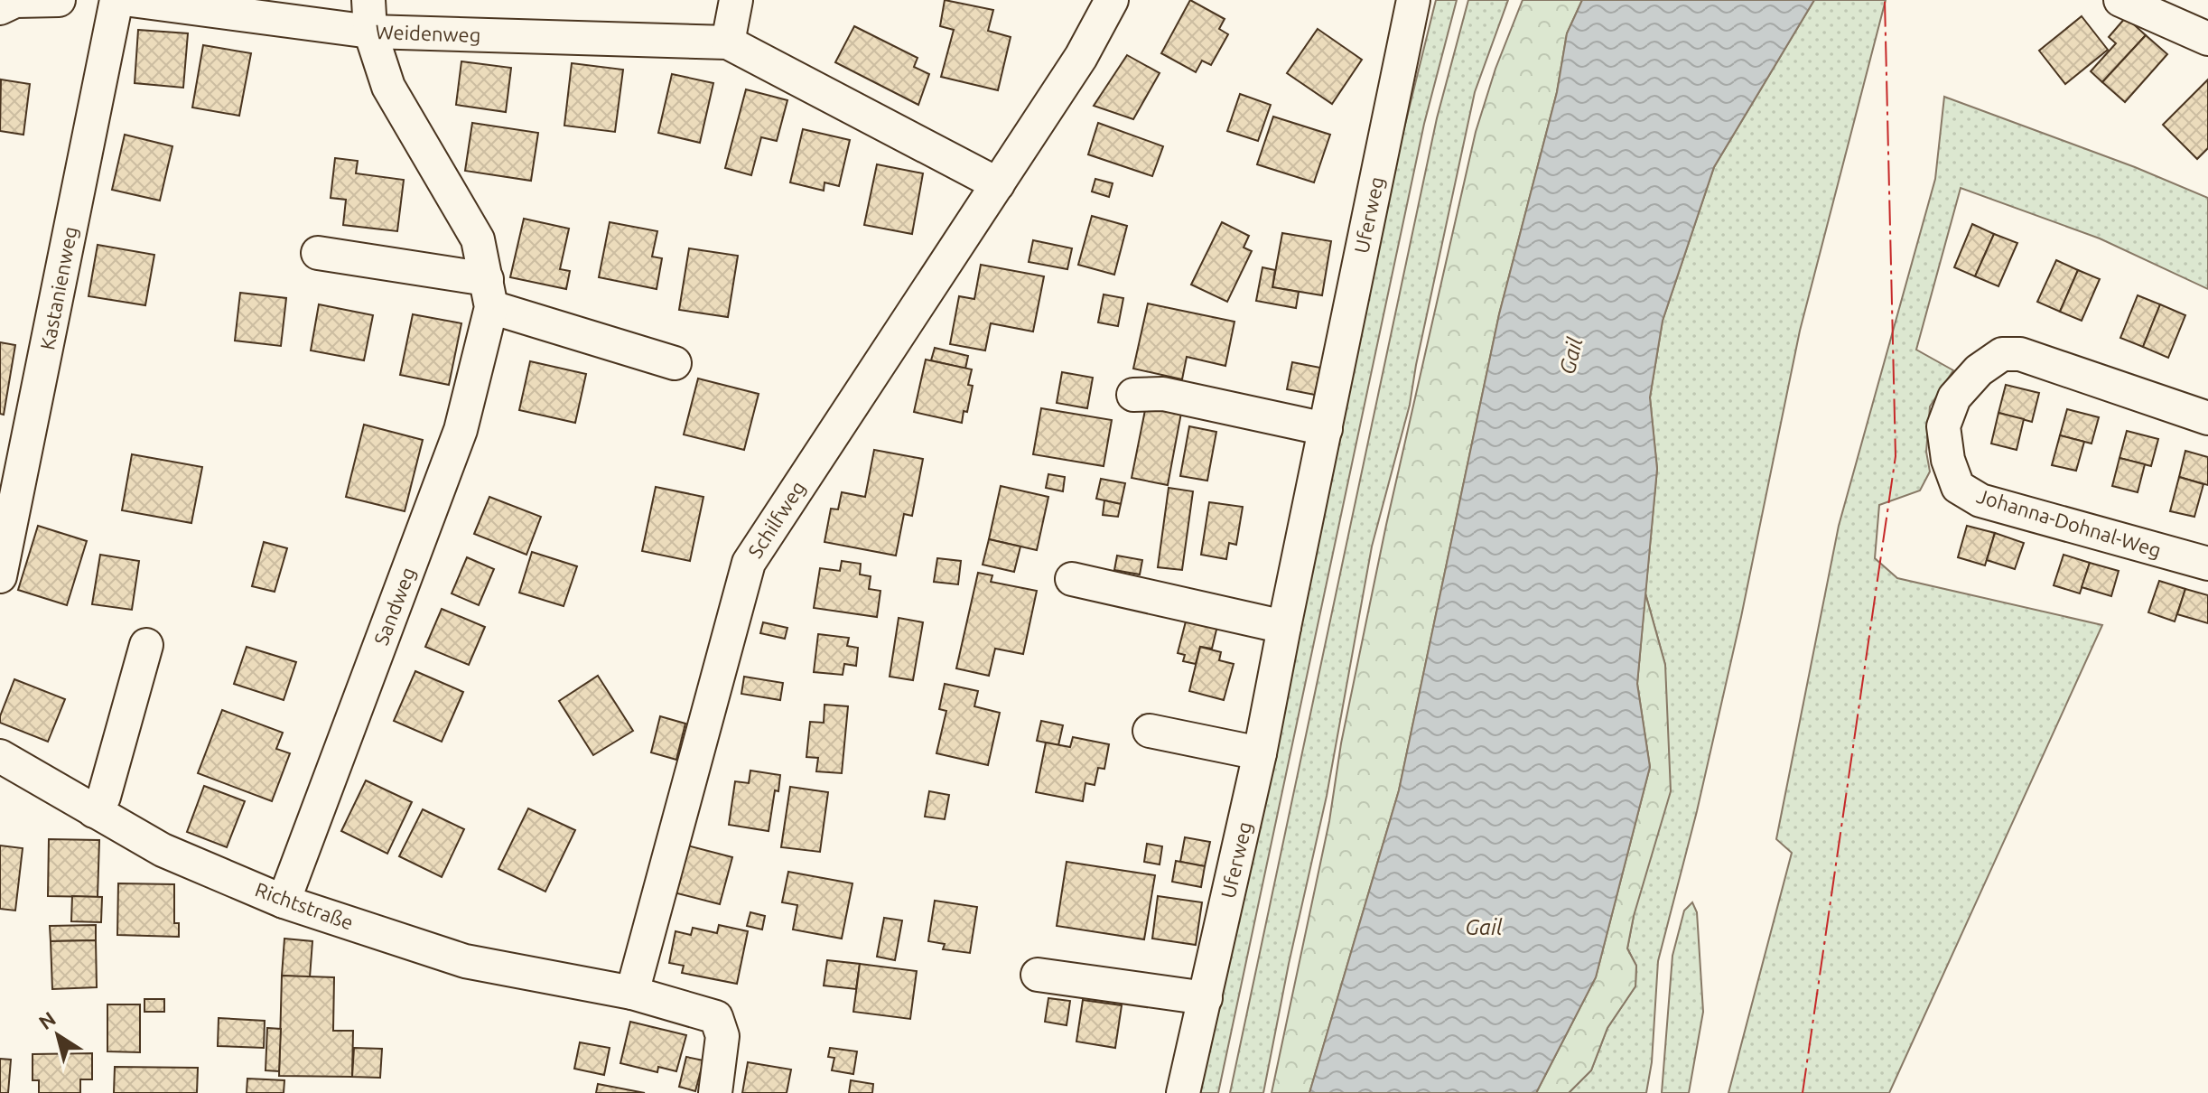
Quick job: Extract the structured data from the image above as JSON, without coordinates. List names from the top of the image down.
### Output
{
  "streets": {
    "street": [
      "Weidenweg",
      "Uferweg",
      "Kastanienweg",
      "Schilfweg",
      "Johanna-Dohnal-Weg",
      "Sandweg",
      "Richtstraße"
    ]
  },
  "crossings": [
    ["Weidenweg", "Schilfweg"],
    ["Weidenweg", "Sandweg"],
    ["Schilfweg", "Richtstraße"],
    ["Sandweg", "Richtstraße"]
  ],
  "water": ["Gail"],
  "north": "top left"
}
